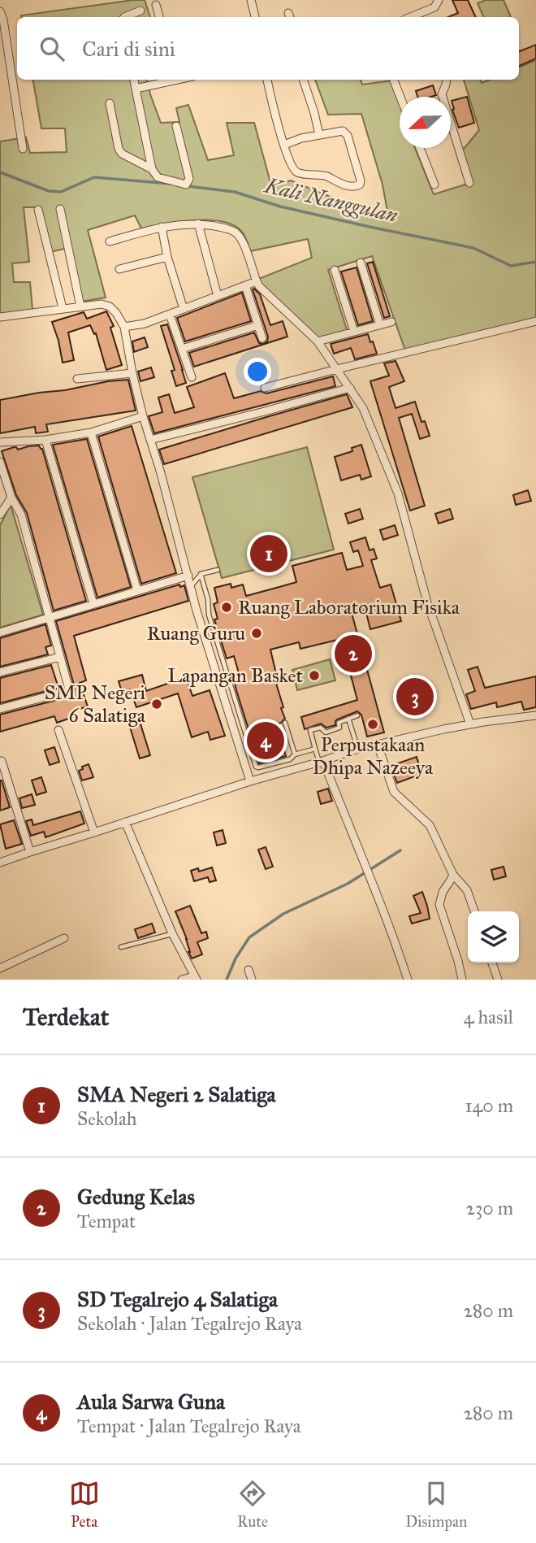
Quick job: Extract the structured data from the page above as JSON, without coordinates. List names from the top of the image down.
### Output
{
  "water": ["Kali Nanggulan"],
  "places": [
    "Ruang Laboratorium Fisika",
    "Ruang Guru",
    "Lapangan Basket",
    "SMP Negeri 6 Salatiga",
    "Perpustakaan Dhipa Nazeeya"
  ],
  "north": "left",
  "page": {
    "search": "Cari di sini",
    "pins": [
      "1",
      "2",
      "3",
      "4"
    ],
    "heading": ["Terdekat", "4 hasil"],
    "list": [
      {
        "mark": "1",
        "name": "SMA Negeri 2 Salatiga",
        "note": "Sekolah",
        "value": "140 m"
      },
      {
        "mark": "2",
        "name": "Gedung Kelas",
        "note": "Tempat",
        "value": "230 m"
      },
      {
        "mark": "3",
        "name": "SD Tegalrejo 4 Salatiga",
        "note": "Sekolah · Jalan Tegalrejo Raya",
        "value": "280 m"
      },
      {
        "mark": "4",
        "name": "Aula Sarwa Guna",
        "note": "Tempat · Jalan Tegalrejo Raya",
        "value": "280 m"
      }
    ],
    "nav": ["Peta", "Rute", "Disimpan"]
  }
}
